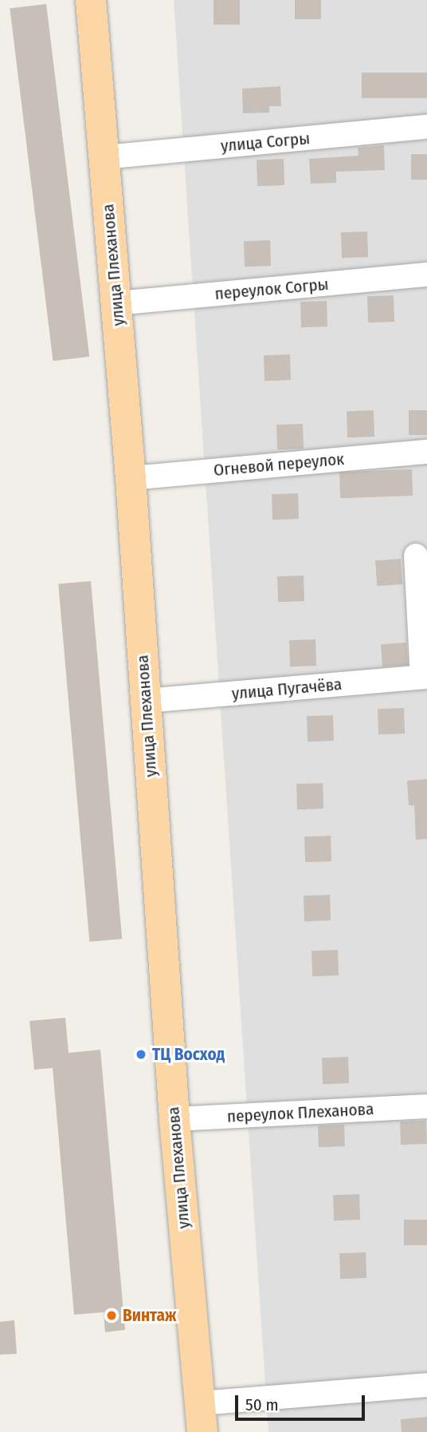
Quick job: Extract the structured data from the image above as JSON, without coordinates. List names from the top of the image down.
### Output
{
  "streets": {
    "main road": ["улица Плеханова"],
    "street": [
      "улица Согры",
      "переулок Согры",
      "Огневой переулок",
      "улица Пугачёва",
      "переулок Плеханова"
    ]
  },
  "crossings": [
    ["улица Согры", "улица Плеханова"],
    ["улица Плеханова", "переулок Согры"],
    ["улица Плеханова", "Огневой переулок"],
    ["улица Плеханова", "улица Пугачёва"],
    ["улица Плеханова", "переулок Плеханова"]
  ],
  "places": ["ТЦ Восход", "Винтаж"],
  "scale_bar": "50 m"
}
